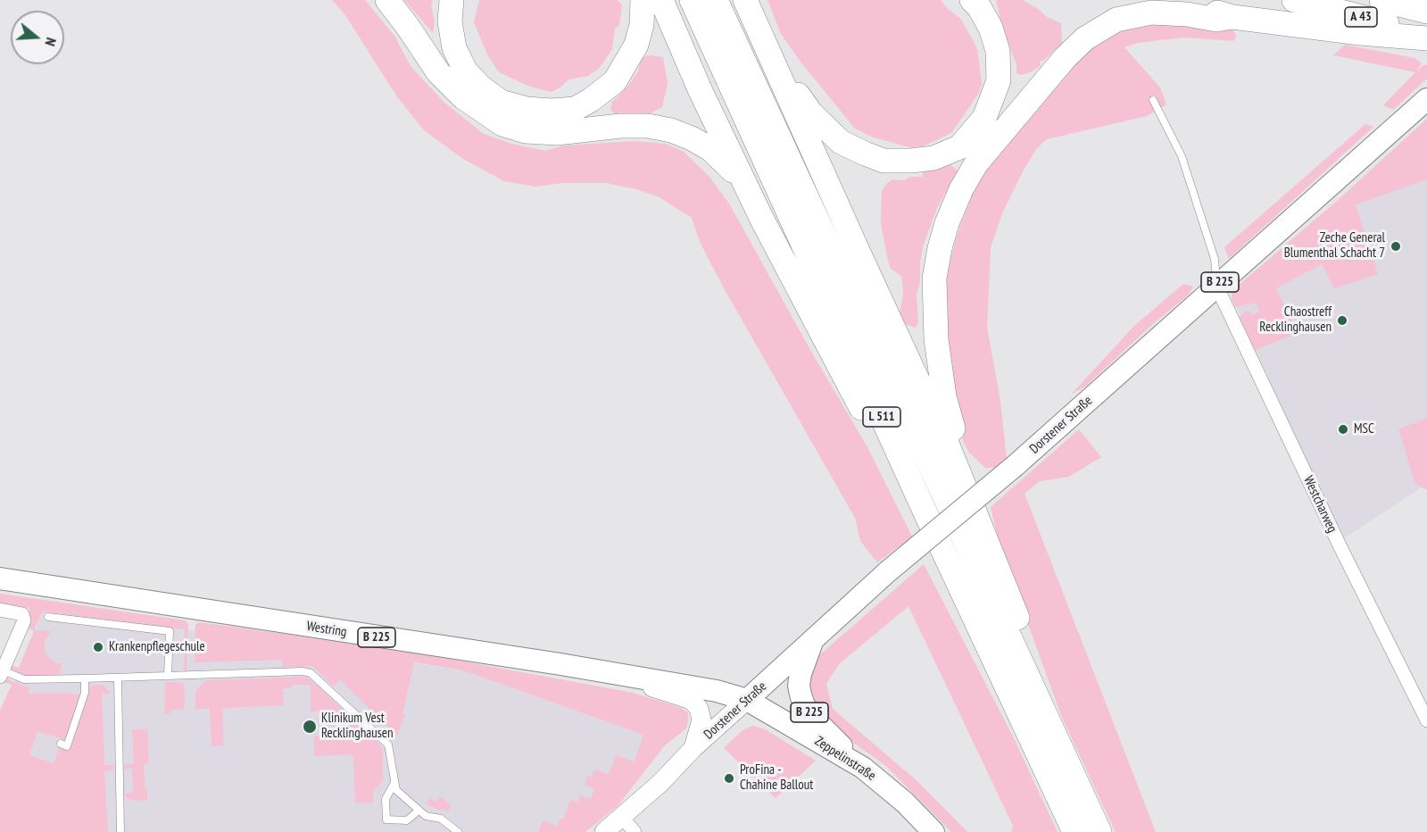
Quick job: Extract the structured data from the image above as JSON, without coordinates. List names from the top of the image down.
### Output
{
  "streets": {
    "highway": ["A 43", "L 511"],
    "main road": [
      "B 225",
      "Dorstener Straße",
      "Westring",
      "Zeppelinstraße"
    ],
    "street": ["Westcharweg"]
  },
  "crossings": [
    ["B 225", "Dorstener Straße"],
    ["B 225", "Zeppelinstraße"],
    ["Dorstener Straße", "Westcharweg"],
    ["Dorstener Straße", "Westring"],
    ["Dorstener Straße", "Zeppelinstraße"],
    ["Westring", "Zeppelinstraße"]
  ],
  "places": [
    "Zeche General Blumenthal Schacht 7",
    "Chaostreff Recklinghausen",
    "MSC",
    "Krankenpflegeschule",
    "Klinikum Vest Recklinghausen",
    "ProFina - Chahine Ballout"
  ],
  "north": "right"
}
